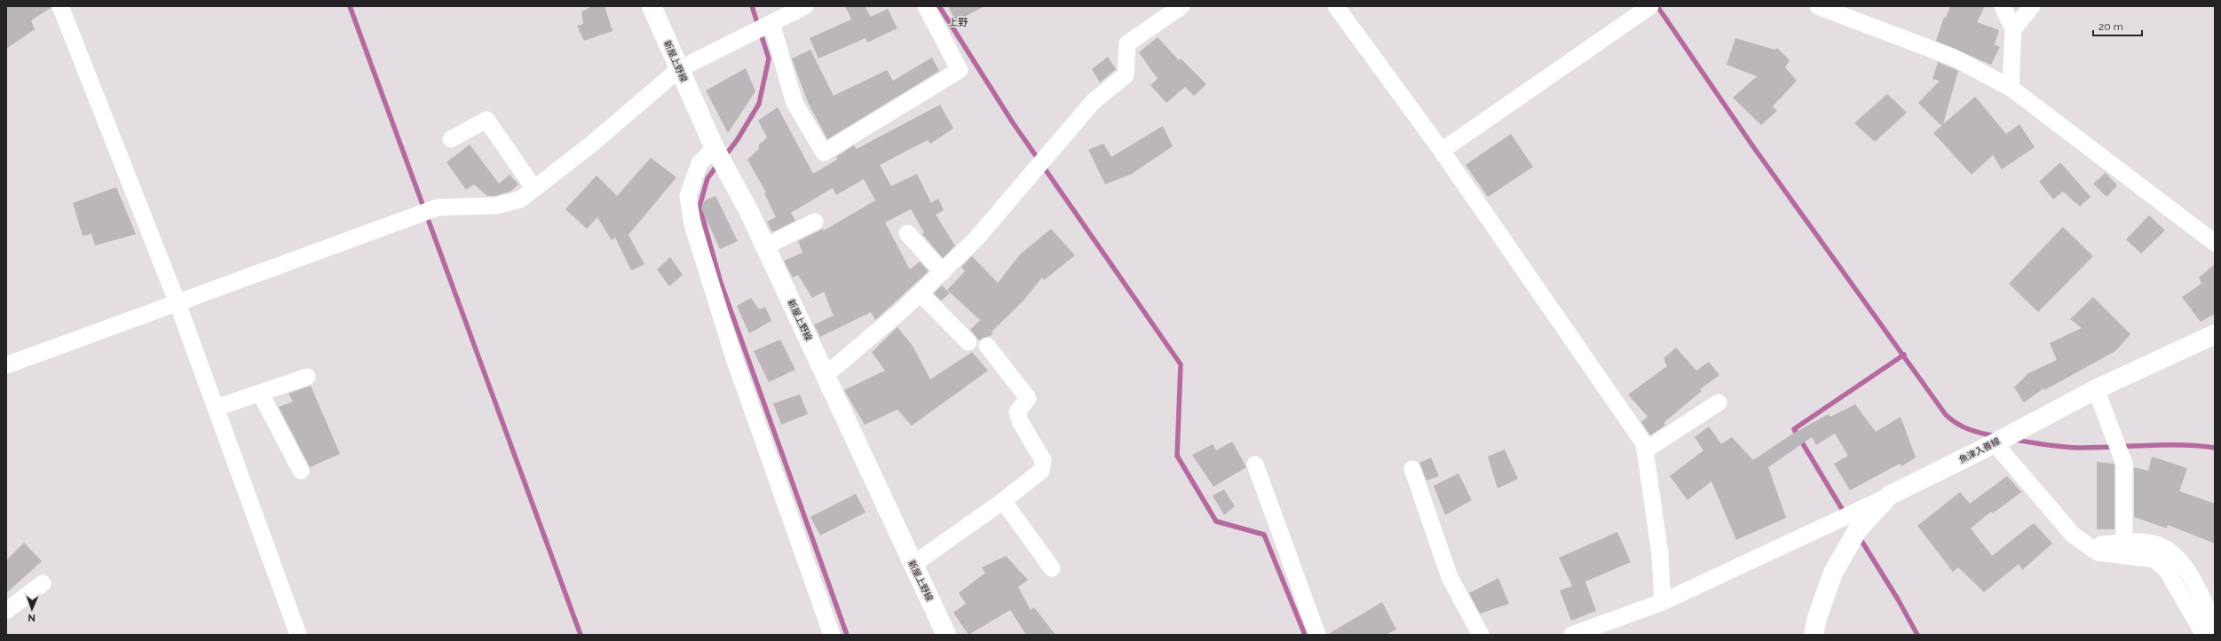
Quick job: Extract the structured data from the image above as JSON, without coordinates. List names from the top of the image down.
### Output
{
  "streets": {
    "main road": ["新屋上野線", "魚津入善線"]
  },
  "districts": ["上野"],
  "scale_bar": "20 m",
  "north": "bottom"
}
